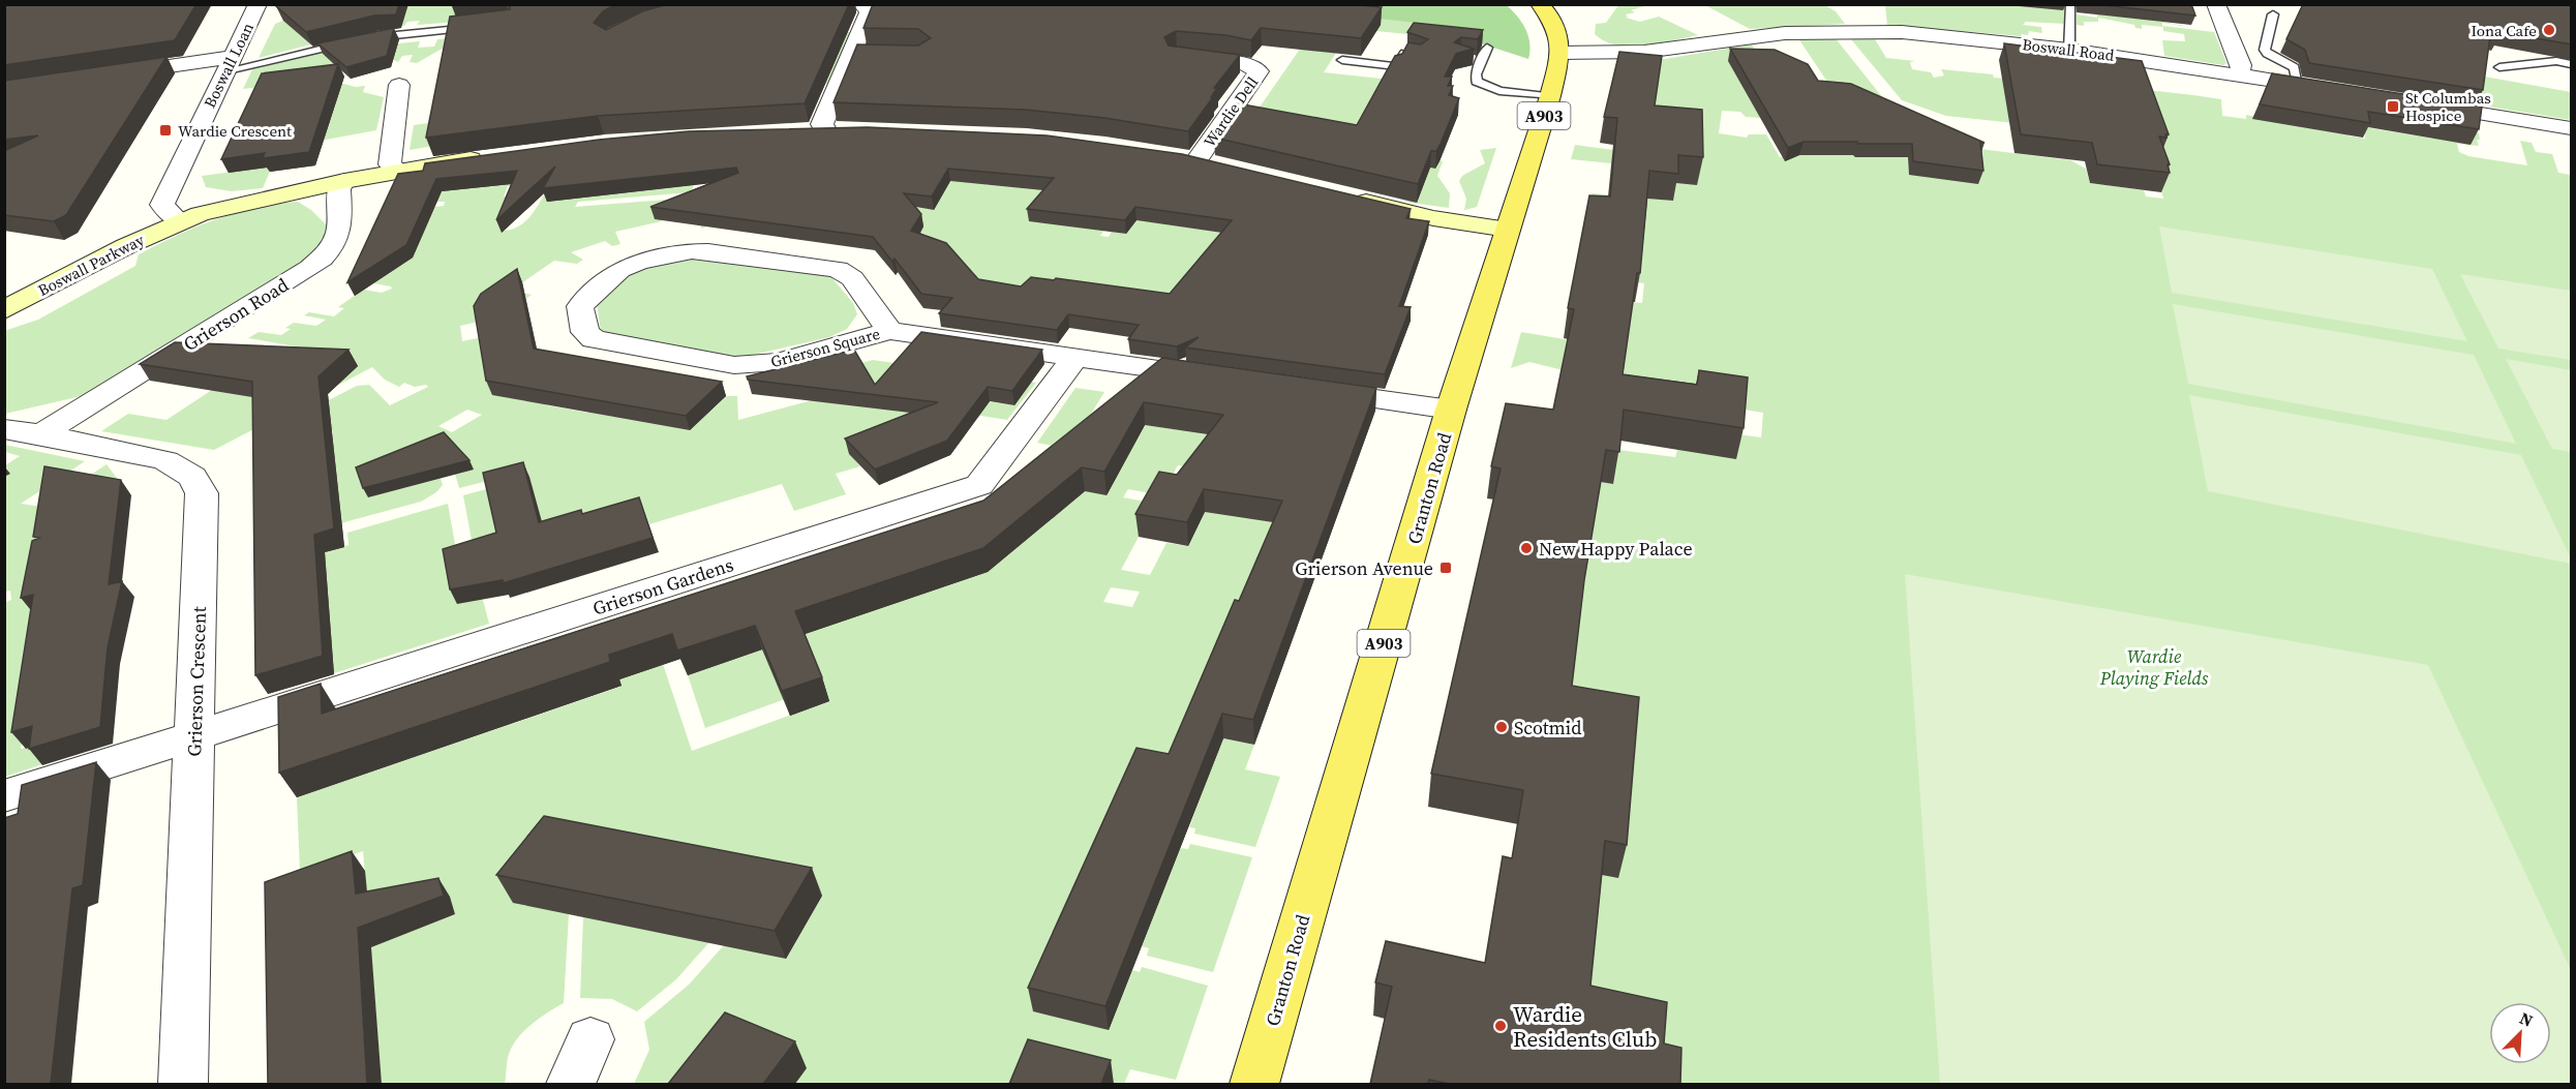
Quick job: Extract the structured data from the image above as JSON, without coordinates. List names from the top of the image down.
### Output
{
  "streets": {
    "main road": ["A903", "Granton Road"],
    "street": [
      "Boswall Road",
      "Boswall Loan",
      "Wardie Dell",
      "Boswall Parkway",
      "Grierson Road",
      "Grierson Square",
      "Grierson Gardens",
      "Grierson Crescent"
    ]
  },
  "crossings": [
    ["Boswall Road", "Granton Road"],
    ["Boswall Loan", "Boswall Parkway"],
    ["Grierson Road", "Grierson Crescent"],
    ["Grierson Gardens", "Grierson Crescent"]
  ],
  "parks": ["Wardie Playing Fields"],
  "places": {
    "other": [
      "Iona Cafe",
      "New Happy Palace",
      "Scotmid",
      "Wardie Residents Club"
    ],
    "transit": ["St Columbas Hospice", "Wardie Crescent", "Grierson Avenue"]
  },
  "north": "top right"
}
